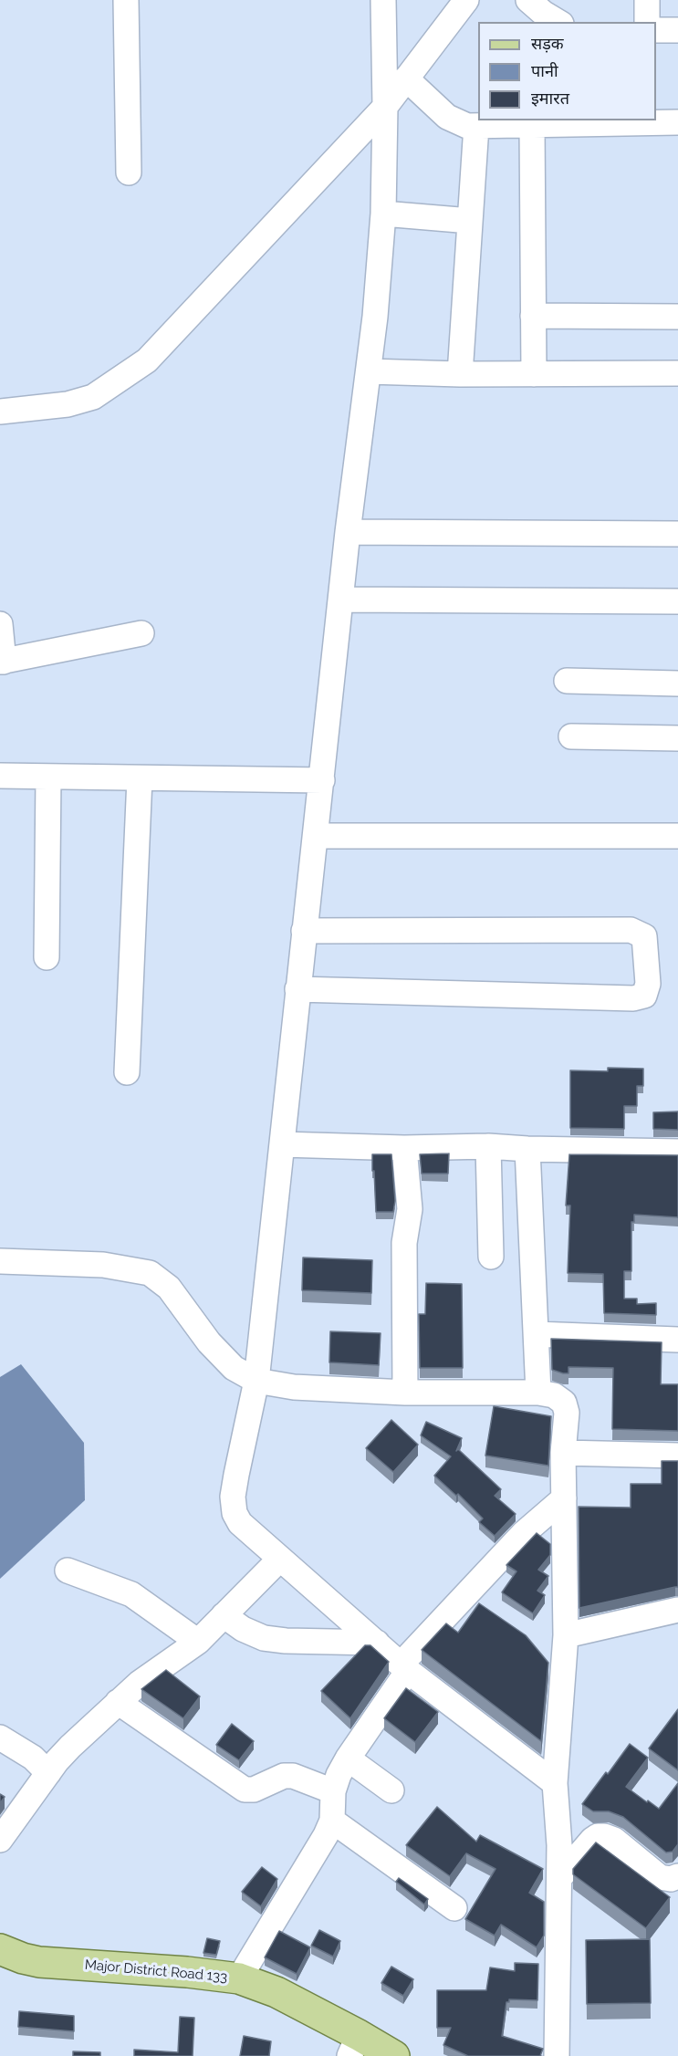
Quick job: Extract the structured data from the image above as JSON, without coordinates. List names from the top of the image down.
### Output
{
  "streets": {
    "main road": ["Major District Road 133"]
  },
  "legend": ["सड़क", "पानी", "इमारत"]
}
